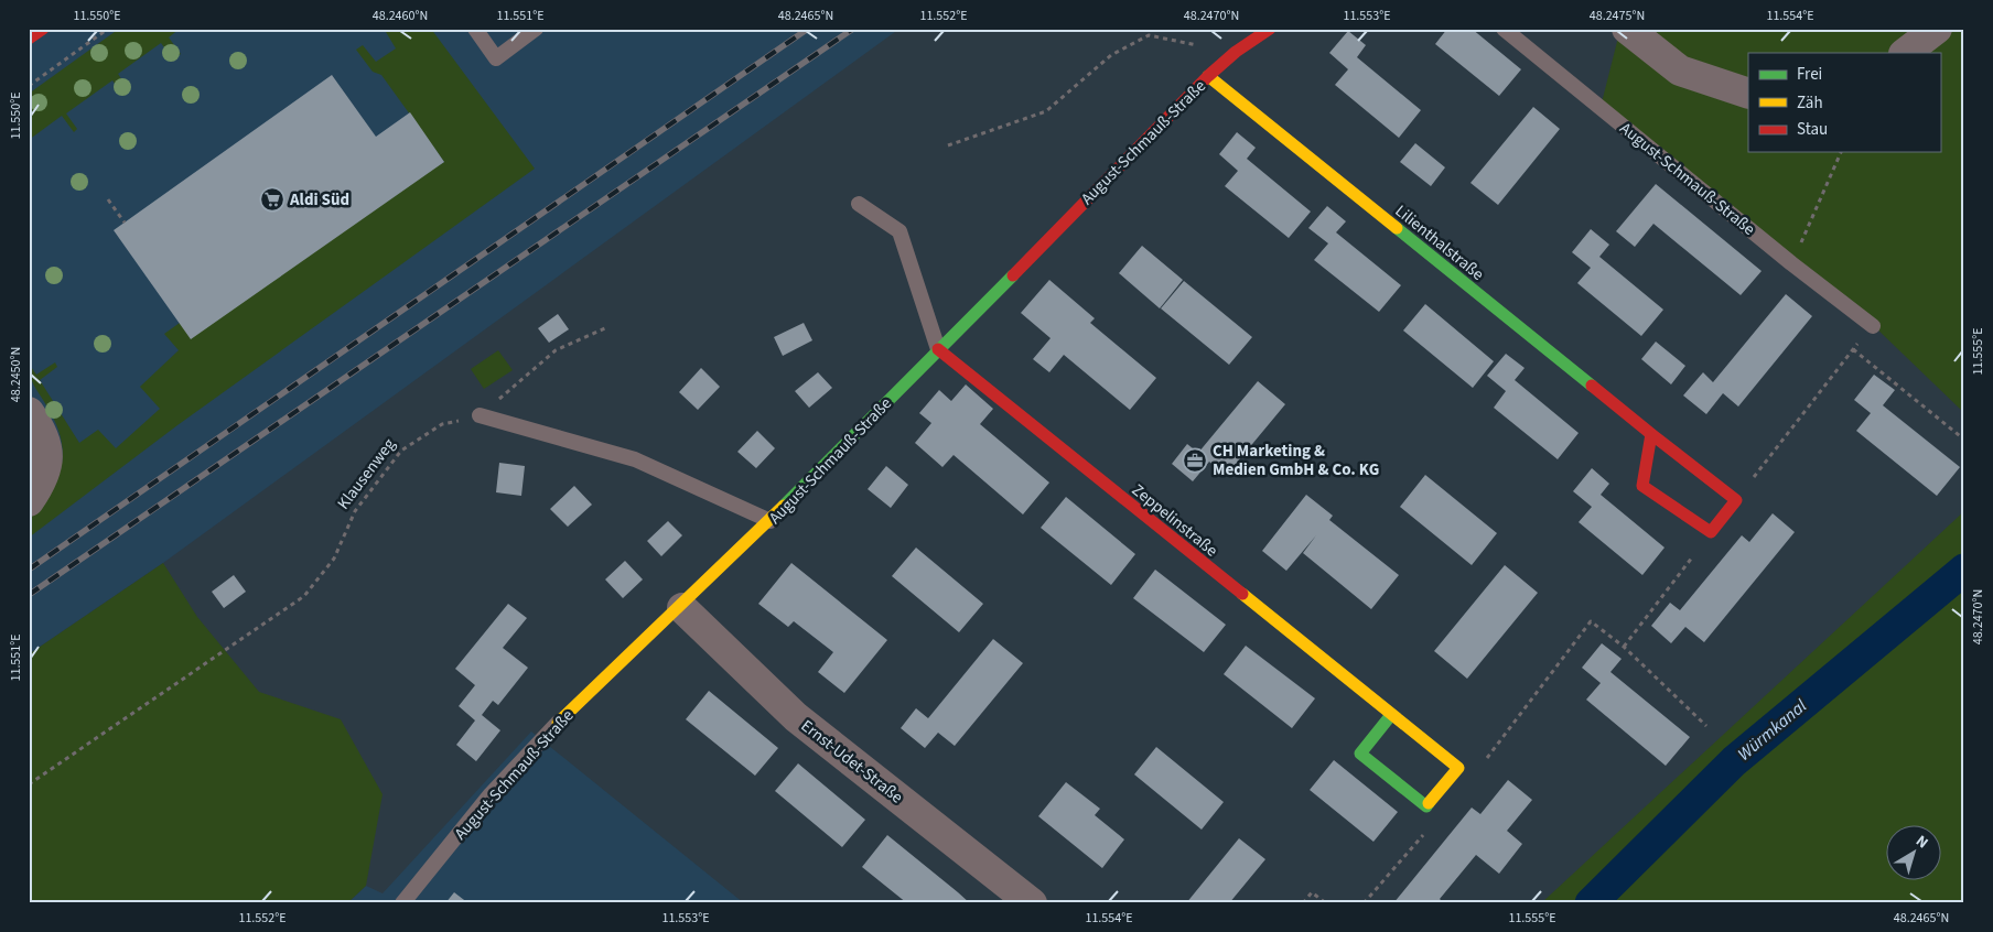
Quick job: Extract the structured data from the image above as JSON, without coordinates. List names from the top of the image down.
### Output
{
  "streets": {
    "street": [
      "August-Schmauß-Straße",
      "Lilienthalstraße",
      "Zeppelinstraße",
      "Ernst-Udet-Straße"
    ],
    "path": ["Klausenweg"]
  },
  "crossings": [
    ["August-Schmauß-Straße", "Lilienthalstraße"],
    ["August-Schmauß-Straße", "Zeppelinstraße"],
    ["August-Schmauß-Straße", "Ernst-Udet-Straße"]
  ],
  "water": ["Würmkanal"],
  "places": {
    "supermarket": ["Aldi Süd"],
    "office": ["CH Marketing & Medien GmbH & Co. KG"]
  },
  "legend": ["Frei", "Zäh", "Stau"],
  "north": "top right",
  "coordinates": [
    "11.550°E",
    "48.2460°N",
    "11.551°E",
    "48.2465°N",
    "11.552°E",
    "48.2470°N",
    "11.553°E",
    "48.2475°N",
    "11.554°E",
    "11.555°E",
    "48.2450°N"
  ]
}
